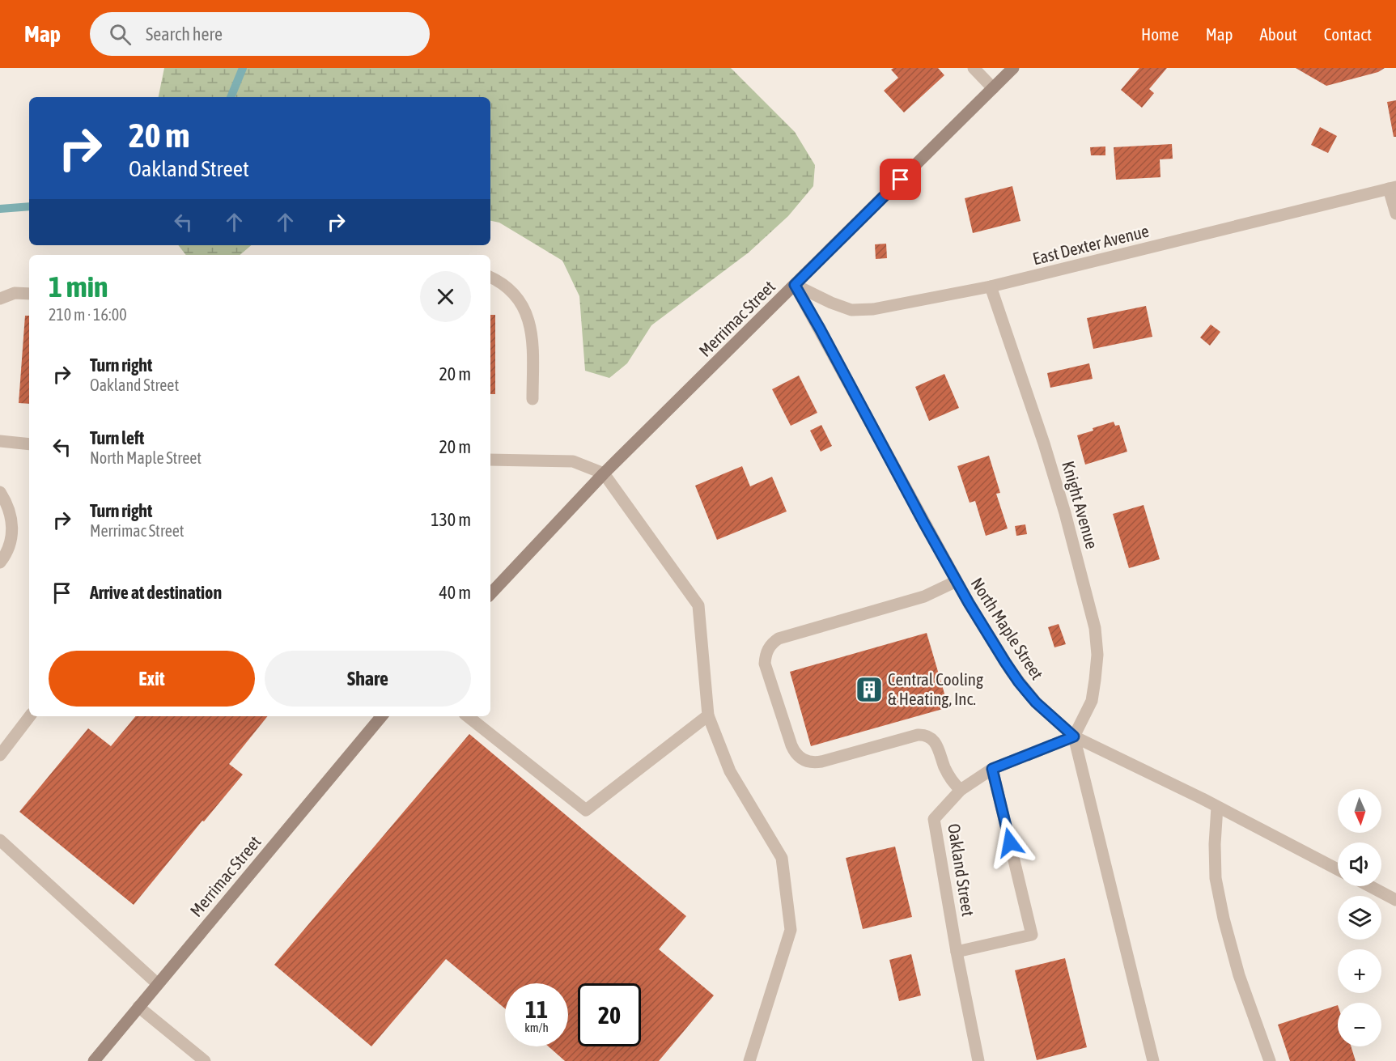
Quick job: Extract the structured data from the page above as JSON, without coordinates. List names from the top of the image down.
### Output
{
  "streets": {
    "main road": ["Merrimac Street"],
    "street": [
      "East Dexter Avenue",
      "Knight Avenue",
      "North Maple Street",
      "Oakland Street"
    ]
  },
  "crossings": [
    ["East Dexter Avenue", "Merrimac Street"],
    ["East Dexter Avenue", "Knight Avenue"],
    ["East Dexter Avenue", "North Maple Street"],
    ["Merrimac Street", "North Maple Street"],
    ["Knight Avenue", "North Maple Street"],
    ["Knight Avenue", "Oakland Street"],
    ["North Maple Street", "Oakland Street"]
  ],
  "places": {
    "building": ["Central Cooling & Heating, Inc."]
  },
  "north": "bottom",
  "page": {
    "header": "Map",
    "search": "Search here",
    "nav": [
      "Home",
      "Map",
      "About",
      "Contact"
    ],
    "turn": ["20 m", "Oakland Street"],
    "heading": ["1 min", "210 m · 16:00"],
    "list": [
      {
        "name": "Turn right",
        "note": "Oakland Street",
        "value": "20 m"
      },
      {
        "name": "Turn left",
        "note": "North Maple Street",
        "value": "20 m"
      },
      {
        "name": "Turn right",
        "note": "Merrimac Street",
        "value": "130 m"
      },
      {
        "name": "Arrive at destination",
        "value": "40 m"
      }
    ],
    "buttons": ["Exit", "Share"],
    "map_buttons": ["+", "−"],
    "speed": "11 km/h",
    "limit": "20"
  }
}
